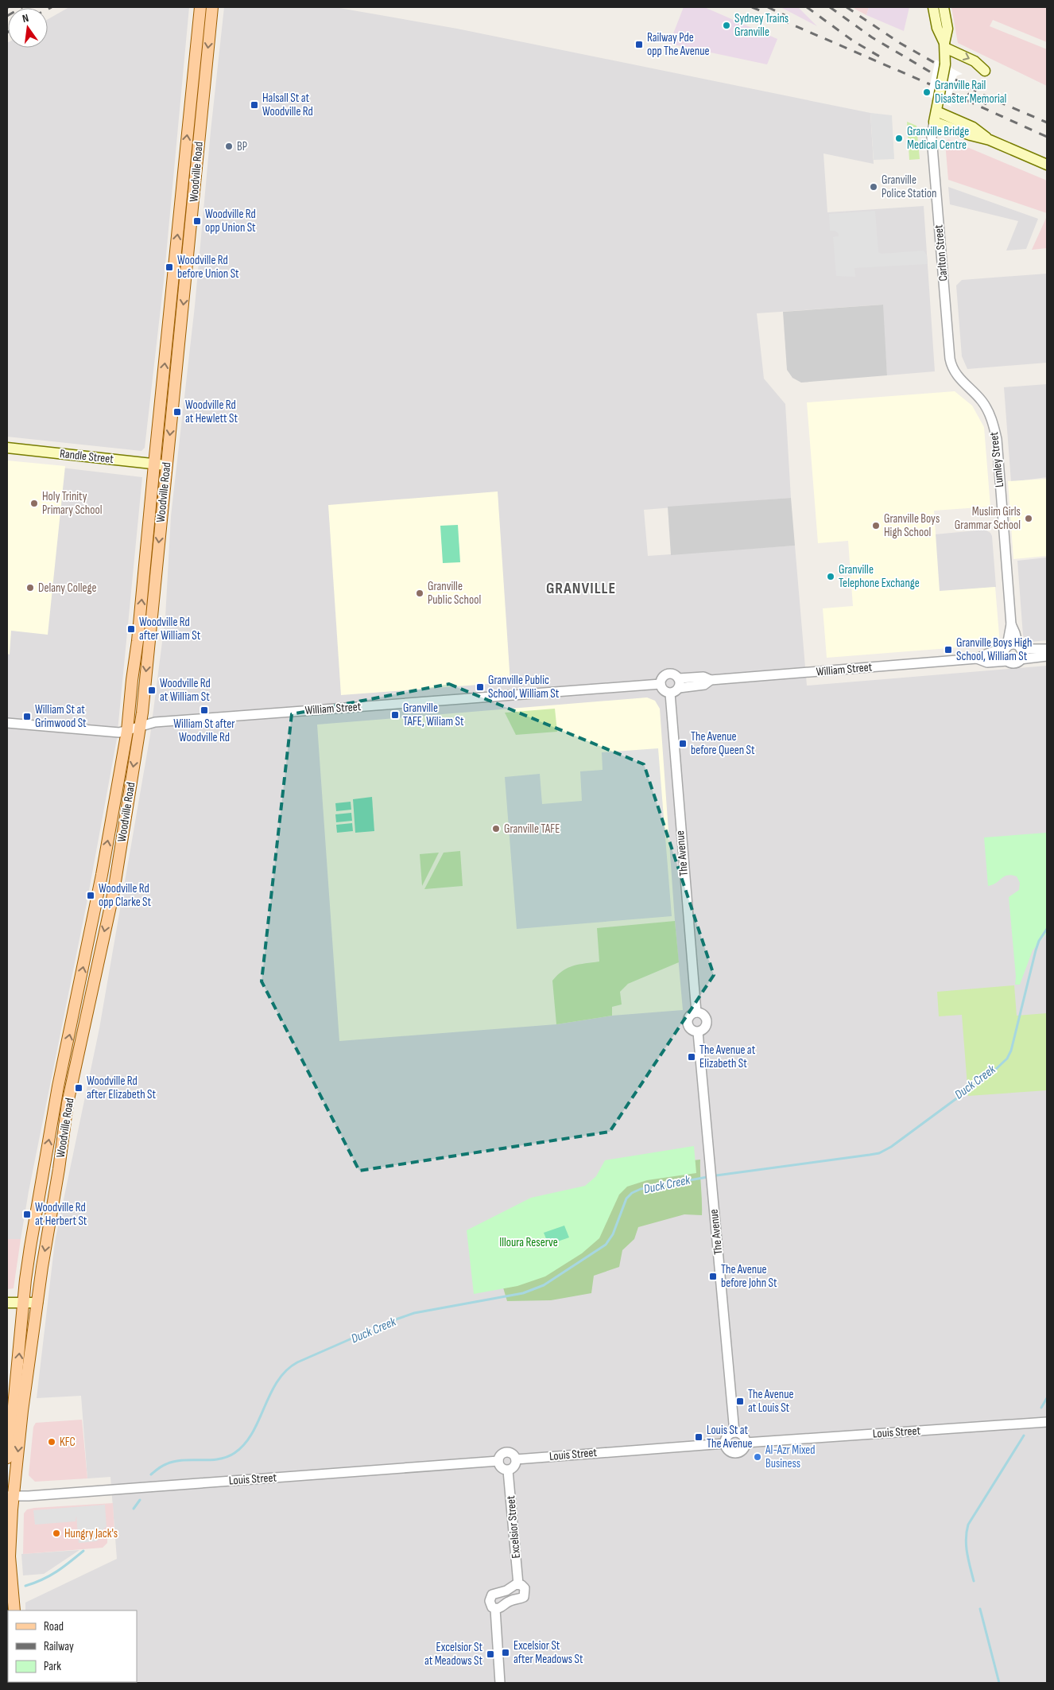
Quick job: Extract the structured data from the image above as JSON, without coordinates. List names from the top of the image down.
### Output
{
  "streets": {
    "main road": ["Woodville Road", "Randle Street"],
    "street": [
      "Carlton Street",
      "Lumley Street",
      "William Street",
      "The Avenue",
      "Louis Street",
      "Excelsior Street"
    ]
  },
  "crossings": [
    ["Woodville Road", "Randle Street"],
    ["Woodville Road", "William Street"],
    ["Woodville Road", "Louis Street"],
    ["Carlton Street", "Lumley Street"],
    ["Lumley Street", "William Street"],
    ["William Street", "The Avenue"],
    ["The Avenue", "Louis Street"],
    ["Louis Street", "Excelsior Street"]
  ],
  "districts": ["GRANVILLE"],
  "water": ["Duck Creek"],
  "parks": ["Illoura Reserve"],
  "places": {
    "other": [
      "Sydney Trains Granville",
      "Granville Rail Disaster Memorial",
      "Granville Bridge Medical Centre",
      "BP",
      "Granville Police Station",
      "Holy Trinity Primary School",
      "Muslim Girls Grammar School",
      "Granville Boys High School",
      "Granville Telephone Exchange",
      "Delany College",
      "Granville Public School",
      "Granville TAFE",
      "KFC",
      "Al-Azr Mixed Business",
      "Hungry Jack's"
    ],
    "transit": [
      "Railway Pde opp The Avenue",
      "Halsall St at Woodville Rd",
      "Woodville Rd opp Union St",
      "Woodville Rd before Union St",
      "Woodville Rd at Hewlett St",
      "Woodville Rd after William St",
      "Granville Boys High School, William St",
      "Granville Public School, William St",
      "Woodville Rd at William St",
      "William St after Woodville Rd",
      "Granville TAFE, Wiliam St",
      "William St at Grimwood St",
      "The Avenue before Queen St",
      "Woodville Rd opp Clarke St",
      "The Avenue at Elizabeth St",
      "Woodville Rd after Elizabeth St",
      "Woodville Rd at Herbert St",
      "The Avenue before John St",
      "The Avenue at Louis St",
      "Louis St at The Avenue",
      "Excelsior St after Meadows St",
      "Excelsior St at Meadows St"
    ]
  },
  "legend": ["Road", "Railway", "Park"],
  "north": "top"
}
